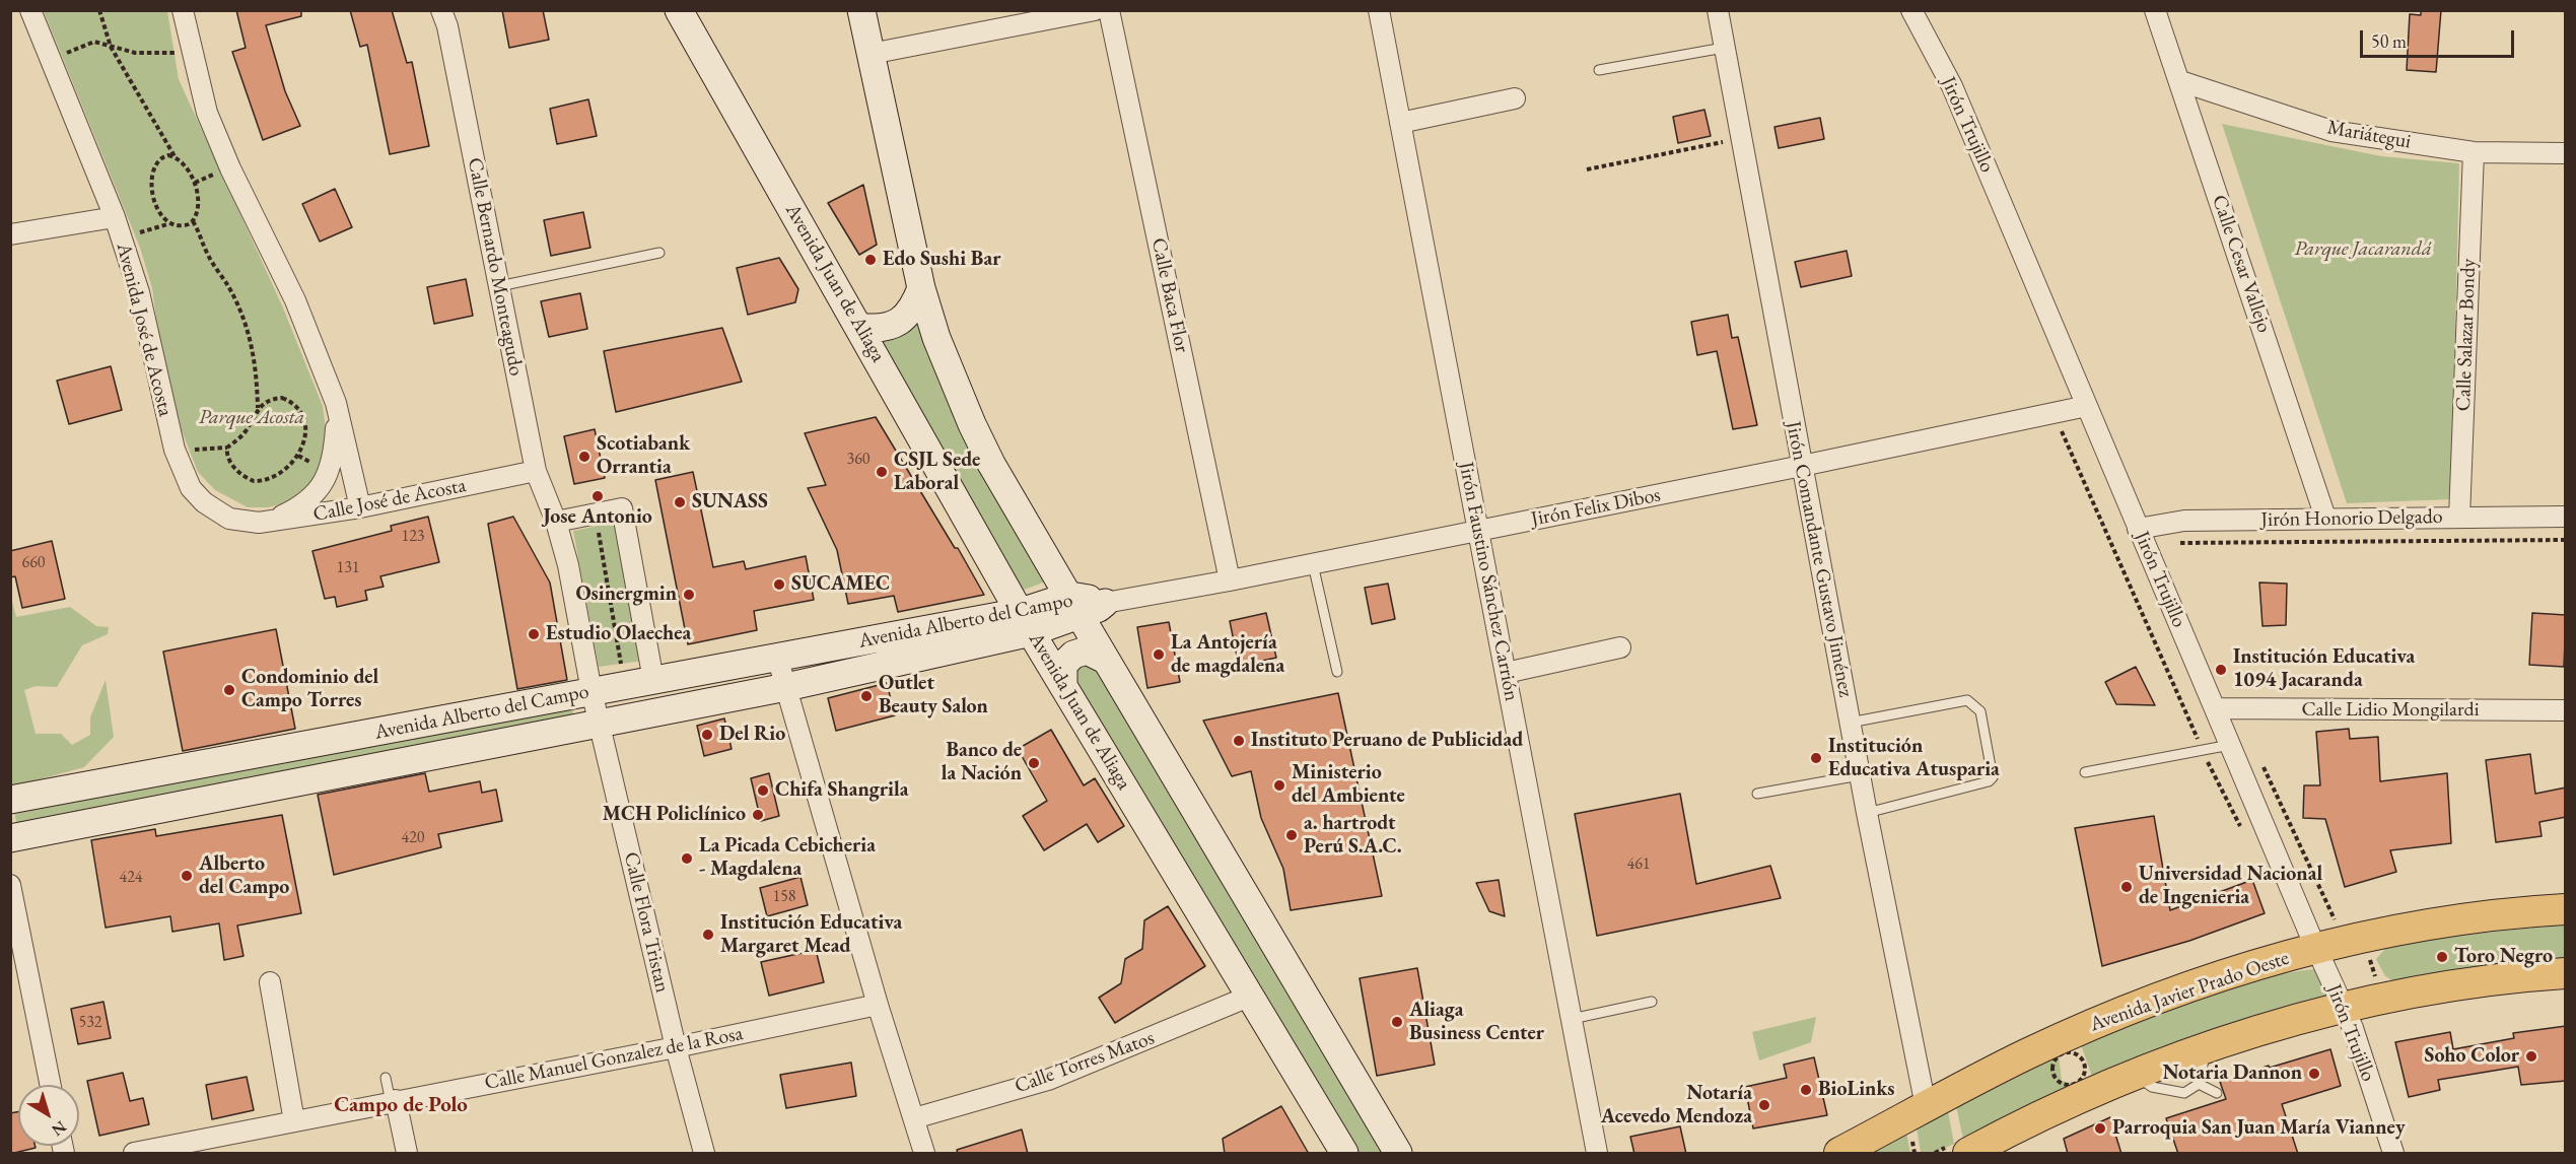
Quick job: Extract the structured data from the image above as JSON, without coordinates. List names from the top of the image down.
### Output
{
  "streets": {
    "main road": ["Avenida Juan de Aliaga", "Avenida Alberto del Campo", "Avenida Javier Prado Oeste"],
    "street": [
      "Jirón Trujillo",
      "Mariátegui",
      "Calle Cesar Vallejo",
      "Calle Bernardo Monteagudo",
      "Calle Baca Flor",
      "Avenida José de Acosta",
      "Calle Salazar Bondy",
      "Calle José de Acosta",
      "Jirón Felix Dibos",
      "Jirón Honorio Delgado",
      "Jirón Comandante Gustavo Jiménez",
      "Jirón Faustino Sánchez Carrión",
      "Calle Lidio Mongilardi",
      "Calle Flora Tristan",
      "Calle Manuel Gonzalez de la Rosa",
      "Calle Torres Matos"
    ]
  },
  "crossings": [
    ["Jirón Trujillo", "Jirón Felix Dibos"],
    ["Jirón Trujillo", "Jirón Honorio Delgado"],
    ["Jirón Trujillo", "Calle Lidio Mongilardi"],
    ["Jirón Trujillo", "Avenida Javier Prado Oeste"],
    ["Mariátegui", "Calle Cesar Vallejo"],
    ["Mariátegui", "Calle Salazar Bondy"],
    ["Calle Cesar Vallejo", "Jirón Honorio Delgado"],
    ["Calle Bernardo Monteagudo", "Calle José de Acosta"],
    ["Calle Bernardo Monteagudo", "Avenida Alberto del Campo"],
    ["Calle Bernardo Monteagudo", "Calle Flora Tristan"],
    ["Avenida Juan de Aliaga", "Avenida Alberto del Campo"],
    ["Avenida Juan de Aliaga", "Calle Torres Matos"],
    ["Calle Baca Flor", "Jirón Felix Dibos"],
    ["Avenida José de Acosta", "Calle José de Acosta"],
    ["Calle Salazar Bondy", "Jirón Honorio Delgado"],
    ["Jirón Felix Dibos", "Jirón Comandante Gustavo Jiménez"],
    ["Jirón Felix Dibos", "Jirón Faustino Sánchez Carrión"],
    ["Jirón Felix Dibos", "Avenida Alberto del Campo"],
    ["Jirón Comandante Gustavo Jiménez", "Avenida Javier Prado Oeste"],
    ["Avenida Alberto del Campo", "Calle Flora Tristan"],
    ["Calle Flora Tristan", "Calle Manuel Gonzalez de la Rosa"]
  ],
  "districts": ["Campo de Polo"],
  "parks": ["Parque Jacarandá", "Parque Acosta"],
  "places": [
    "Edo Sushi Bar",
    "Scotiabank Orrantia",
    "CSJL Sede Laboral",
    "Jose Antonio",
    "SUNASS",
    "SUCAMEC",
    "Osinergmin",
    "Estudio Olaechea",
    "La Antojería de magdalena",
    "Institución Educativa 1094 Jacaranda",
    "Condominio del Campo Torres",
    "Outlet Beauty Salon",
    "Del Rio",
    "Instituto Peruano de Publicidad",
    "Institución Educativa Atusparia",
    "Banco de la Nación",
    "Ministerio del Ambiente",
    "Chifa Shangrila",
    "MCH Policlínico",
    "a. hartrodt Perú S.A.C.",
    "La Picada Cebicheria - Magdalena",
    "Alberto del Campo",
    "Universidad Nacional de Ingenieria",
    "Institución Educativa Margaret Mead",
    "Toro Negro",
    "Aliaga Business Center",
    "Soho Color",
    "Notaria Dannon",
    "BioLinks",
    "Notaría Acevedo Mendoza",
    "Parroquia San Juan María Vianney"
  ],
  "house_numbers": [
    "360",
    "123",
    "660",
    "131",
    "420",
    "461",
    "424",
    "158",
    "532"
  ],
  "scale_bar": "50 m",
  "north": "bottom right"
}
